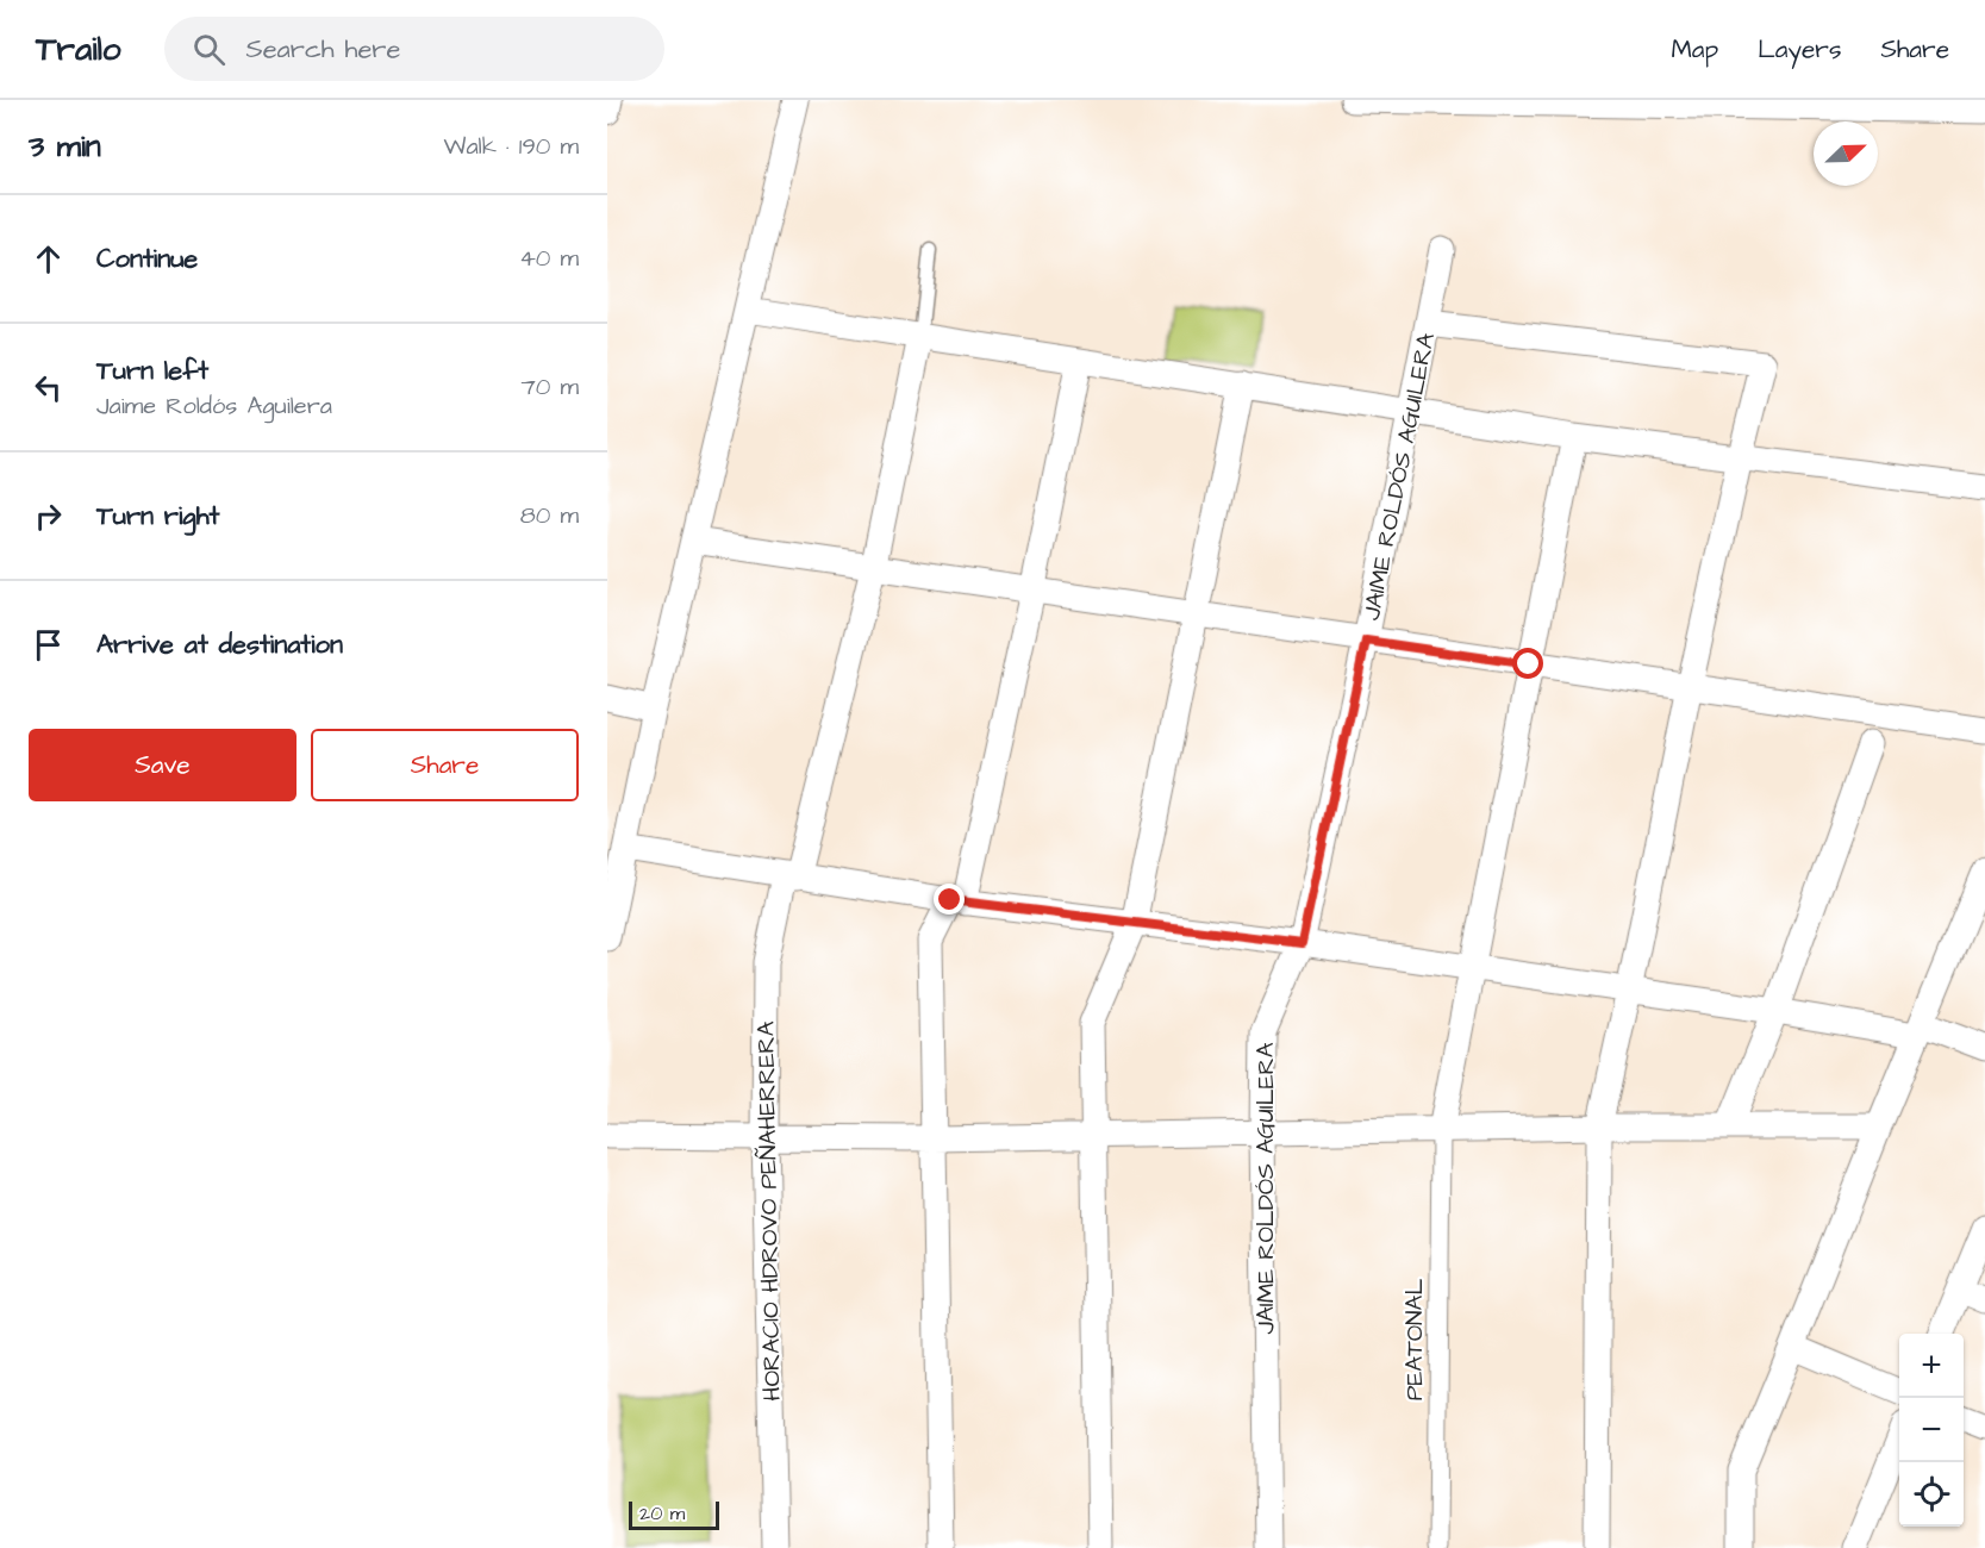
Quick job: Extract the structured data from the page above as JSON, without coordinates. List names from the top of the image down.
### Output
{
  "streets": {
    "street": ["JAIME ROLDÓS AGUILERA", "HORACIO HDROVO PEÑAHERRERA", "PEATONAL"]
  },
  "scale_bar": "20 m",
  "north": "top right",
  "page": {
    "header": "Trailo",
    "search": "Search here",
    "nav": ["Map", "Layers", "Share"],
    "heading": ["3 min", "Walk · 190 m"],
    "list": [
      ["Continue", "40 m"],
      ["Turn left", "Jaime Roldós Aguilera", "70 m"],
      ["Turn right", "80 m"],
      "Arrive at destination"
    ],
    "buttons": ["Save", "Share"],
    "map_buttons": ["+", "−"],
    "scale": "20 m"
  }
}
